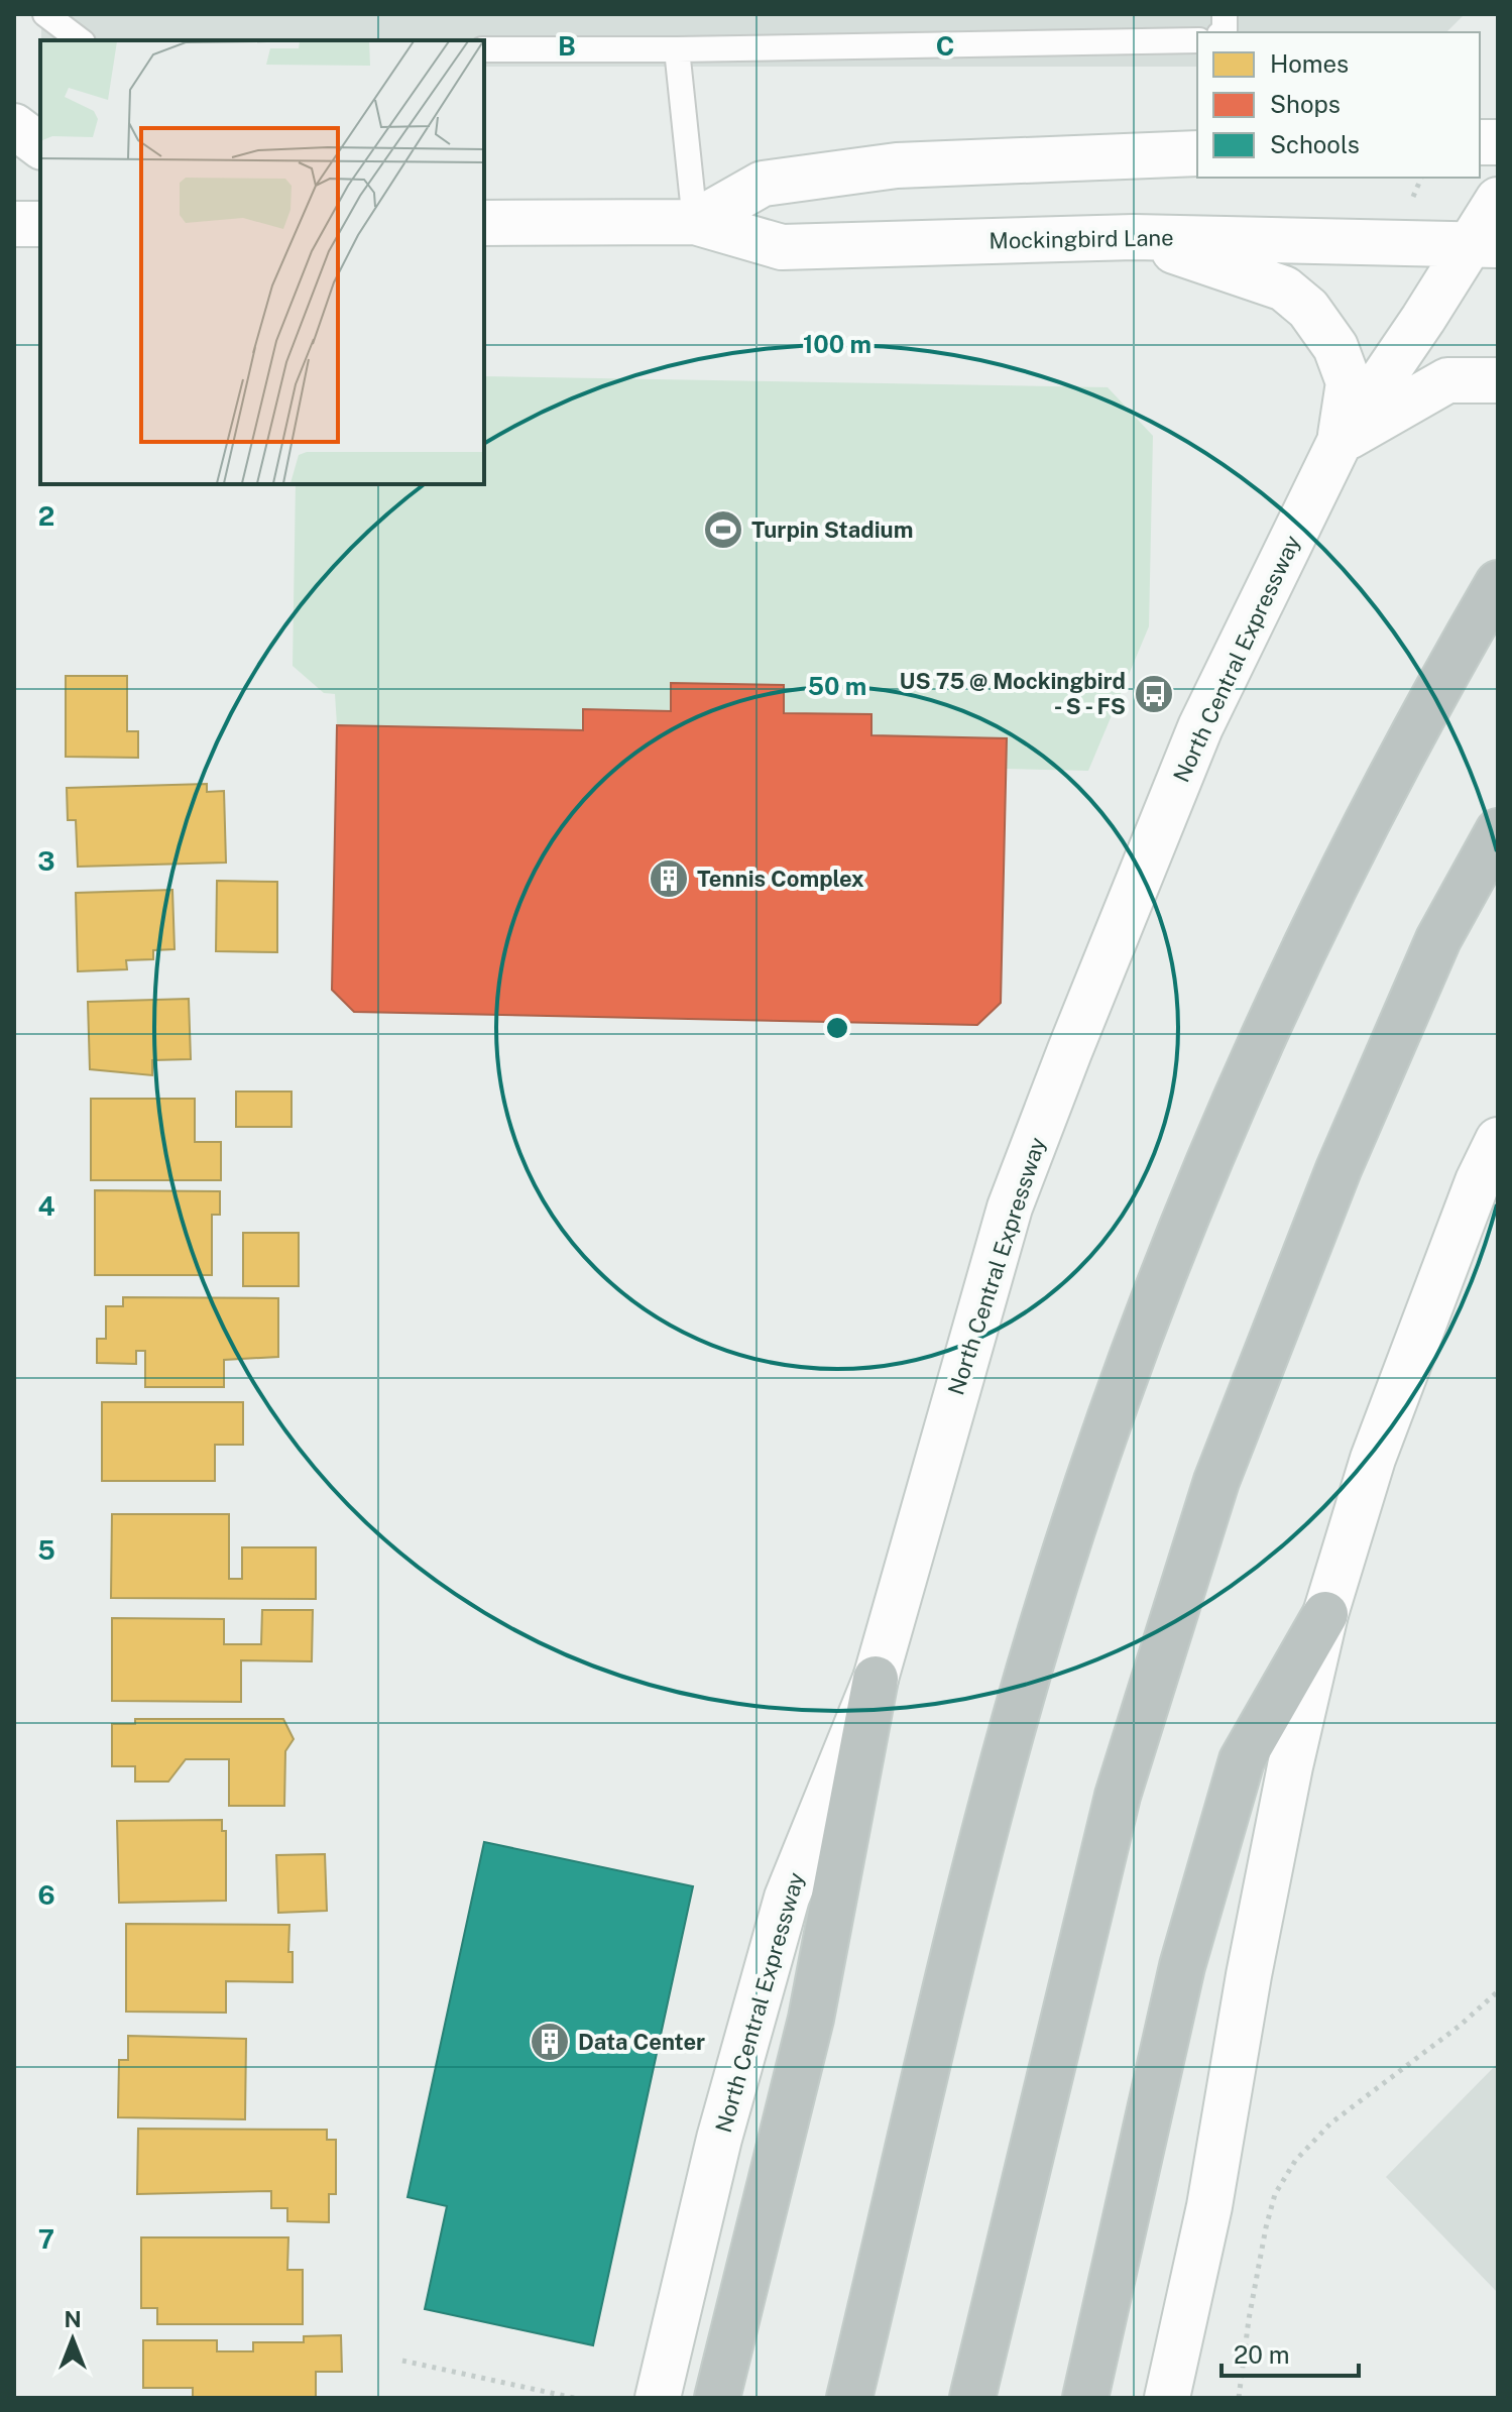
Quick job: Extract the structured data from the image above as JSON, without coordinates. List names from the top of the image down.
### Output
{
  "streets": {
    "main road": ["Mockingbird Lane", "North Central Expressway"]
  },
  "crossings": [
    ["Mockingbird Lane", "North Central Expressway"]
  ],
  "places": {
    "sports": ["Turpin Stadium"],
    "bus stop": ["US 75 @ Mockingbird - S - FS"],
    "building": ["Tennis Complex", "Data Center"]
  },
  "legend": ["Homes", "Shops", "Schools"],
  "scale_bar": "20 m",
  "north": "top",
  "grid": {
    "columns": ["B", "C"],
    "rows": [
      "2",
      "3",
      "4",
      "5",
      "6",
      "7"
    ]
  },
  "rings": ["100 m", "50 m"]
}
